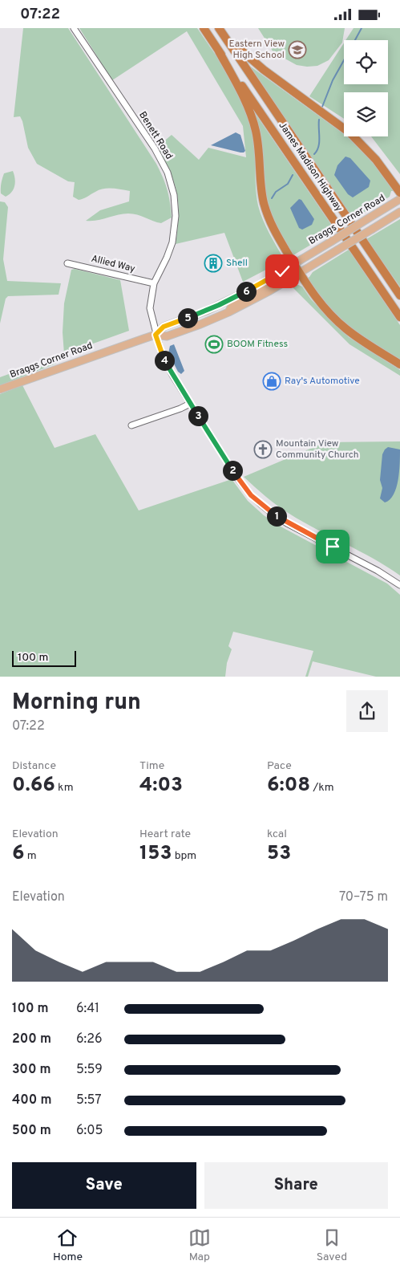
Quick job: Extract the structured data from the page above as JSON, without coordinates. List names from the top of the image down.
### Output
{
  "streets": {
    "highway": ["James Madison Highway"],
    "main road": ["Braggs Corner Road"],
    "street": ["Benett Road", "Allied Way"]
  },
  "crossings": [
    ["Benett Road", "Braggs Corner Road"],
    ["Benett Road", "Allied Way"]
  ],
  "places": {
    "school or university": ["Eastern View High School"],
    "building": ["Shell"],
    "sports": ["BOOM Fitness"],
    "shop": ["Ray's Automotive"],
    "church": ["Mountain View Community Church"]
  },
  "scale_bar": "100 m",
  "page": {
    "status": "07:22",
    "pins": [
      "6",
      "5",
      "4",
      "3",
      "2",
      "1"
    ],
    "scale": "100 m",
    "heading": ["Morning run", "07:22"],
    "stats": [
      ["Distance", "0.66 km"],
      ["Time", "4:03"],
      ["Pace", "6:08 /km"],
      ["Elevation", "6 m"],
      ["Heart rate", "153 bpm"],
      ["kcal", "53"]
    ],
    "chart": ["Elevation", "70–75 m"],
    "list": [
      {
        "name": "100 m",
        "note": "6:41"
      },
      {
        "name": "200 m",
        "note": "6:26"
      },
      {
        "name": "300 m",
        "note": "5:59"
      },
      {
        "name": "400 m",
        "note": "5:57"
      },
      {
        "name": "500 m",
        "note": "6:05"
      }
    ],
    "buttons": ["Save", "Share"],
    "tabs": ["Home", "Map", "Saved"]
  }
}
